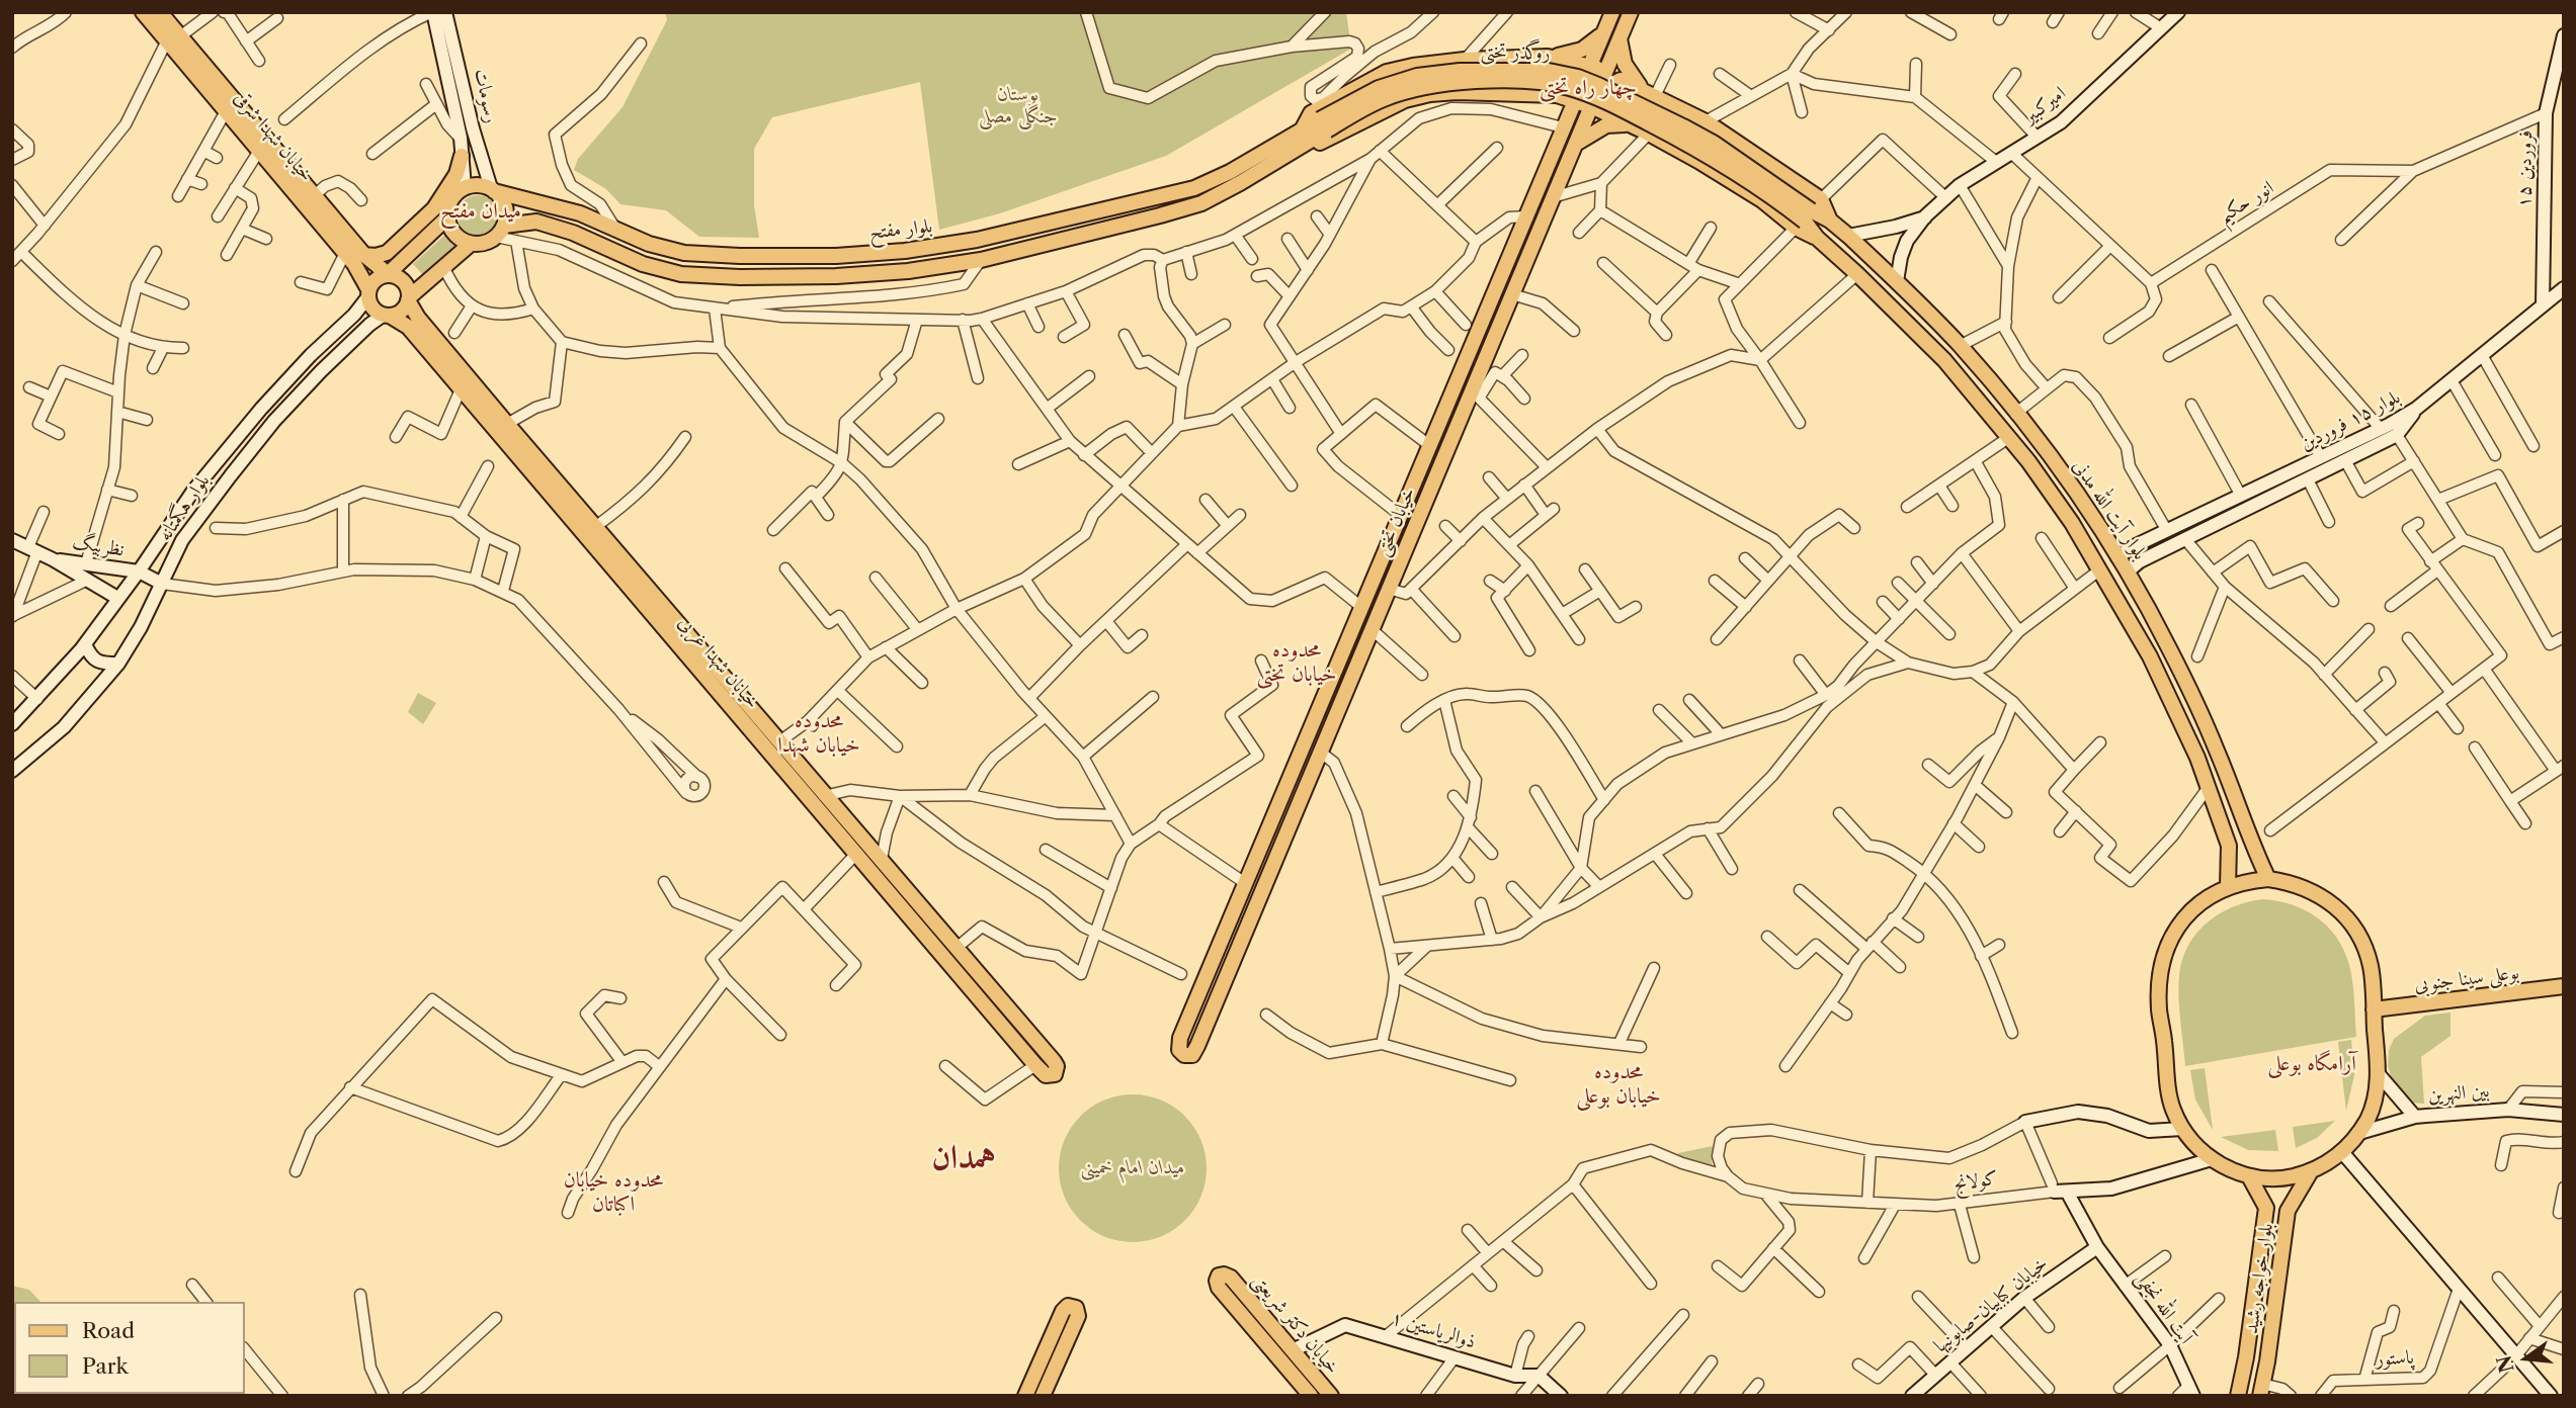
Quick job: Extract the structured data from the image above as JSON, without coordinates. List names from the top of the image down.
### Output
{
  "streets": {
    "main road": [
      "روگذر تختی",
      "خیابان شهدا شرقی",
      "بلوار مفتح",
      "بلوار آیت الله مدنی",
      "خیابان تختی",
      "خیابان شهدا غربی",
      "بوعلی سینا جنوبی",
      "بلوار خواجه رشید",
      "خیابان دکتر شریعتی"
    ],
    "street": [
      "رسومات",
      "امیرکبیر",
      "۱۵ فروردین",
      "انور حکیم",
      "بلوار ۱۵ فروردین",
      "بلوار هگمتانه",
      "نظربیگ",
      "بین النهرین",
      "کولانج",
      "خیابان کبابیان-صابونیها",
      "آیت الله نجفی",
      "ذوالریاستین ۱",
      "پاستور"
    ]
  },
  "crossings": [
    ["روگذر تختی", "بلوار مفتح"],
    ["روگذر تختی", "بلوار آیت الله مدنی"],
    ["رسومات", "بلوار مفتح"],
    ["خیابان شهدا شرقی", "بلوار هگمتانه"],
    ["خیابان شهدا شرقی", "خیابان شهدا غربی"],
    ["۱۵ فروردین", "انور حکیم"],
    ["بلوار ۱۵ فروردین", "بلوار آیت الله مدنی"],
    ["بلوار هگمتانه", "نظربیگ"],
    ["بلوار هگمتانه", "خیابان شهدا غربی"],
    ["کولانج", "آیت الله نجفی"],
    ["خیابان کبابیان-صابونیها", "آیت الله نجفی"],
    ["خیابان دکتر شریعتی", "ذوالریاستین ۱"]
  ],
  "districts": [
    "چهار راه تختی",
    "میدان مفتح",
    "محدوده خیابان تختی",
    "محدوده خیابان شهدا",
    "آرامگاه بوعلی",
    "محدوده خیابان بوعلی",
    "همدان",
    "محدوده خیابان اکباتان"
  ],
  "parks": ["بوستان جنگلی مصلی", "میدان امام خمینی"],
  "legend": ["Road", "Park"],
  "north": "left"
}
